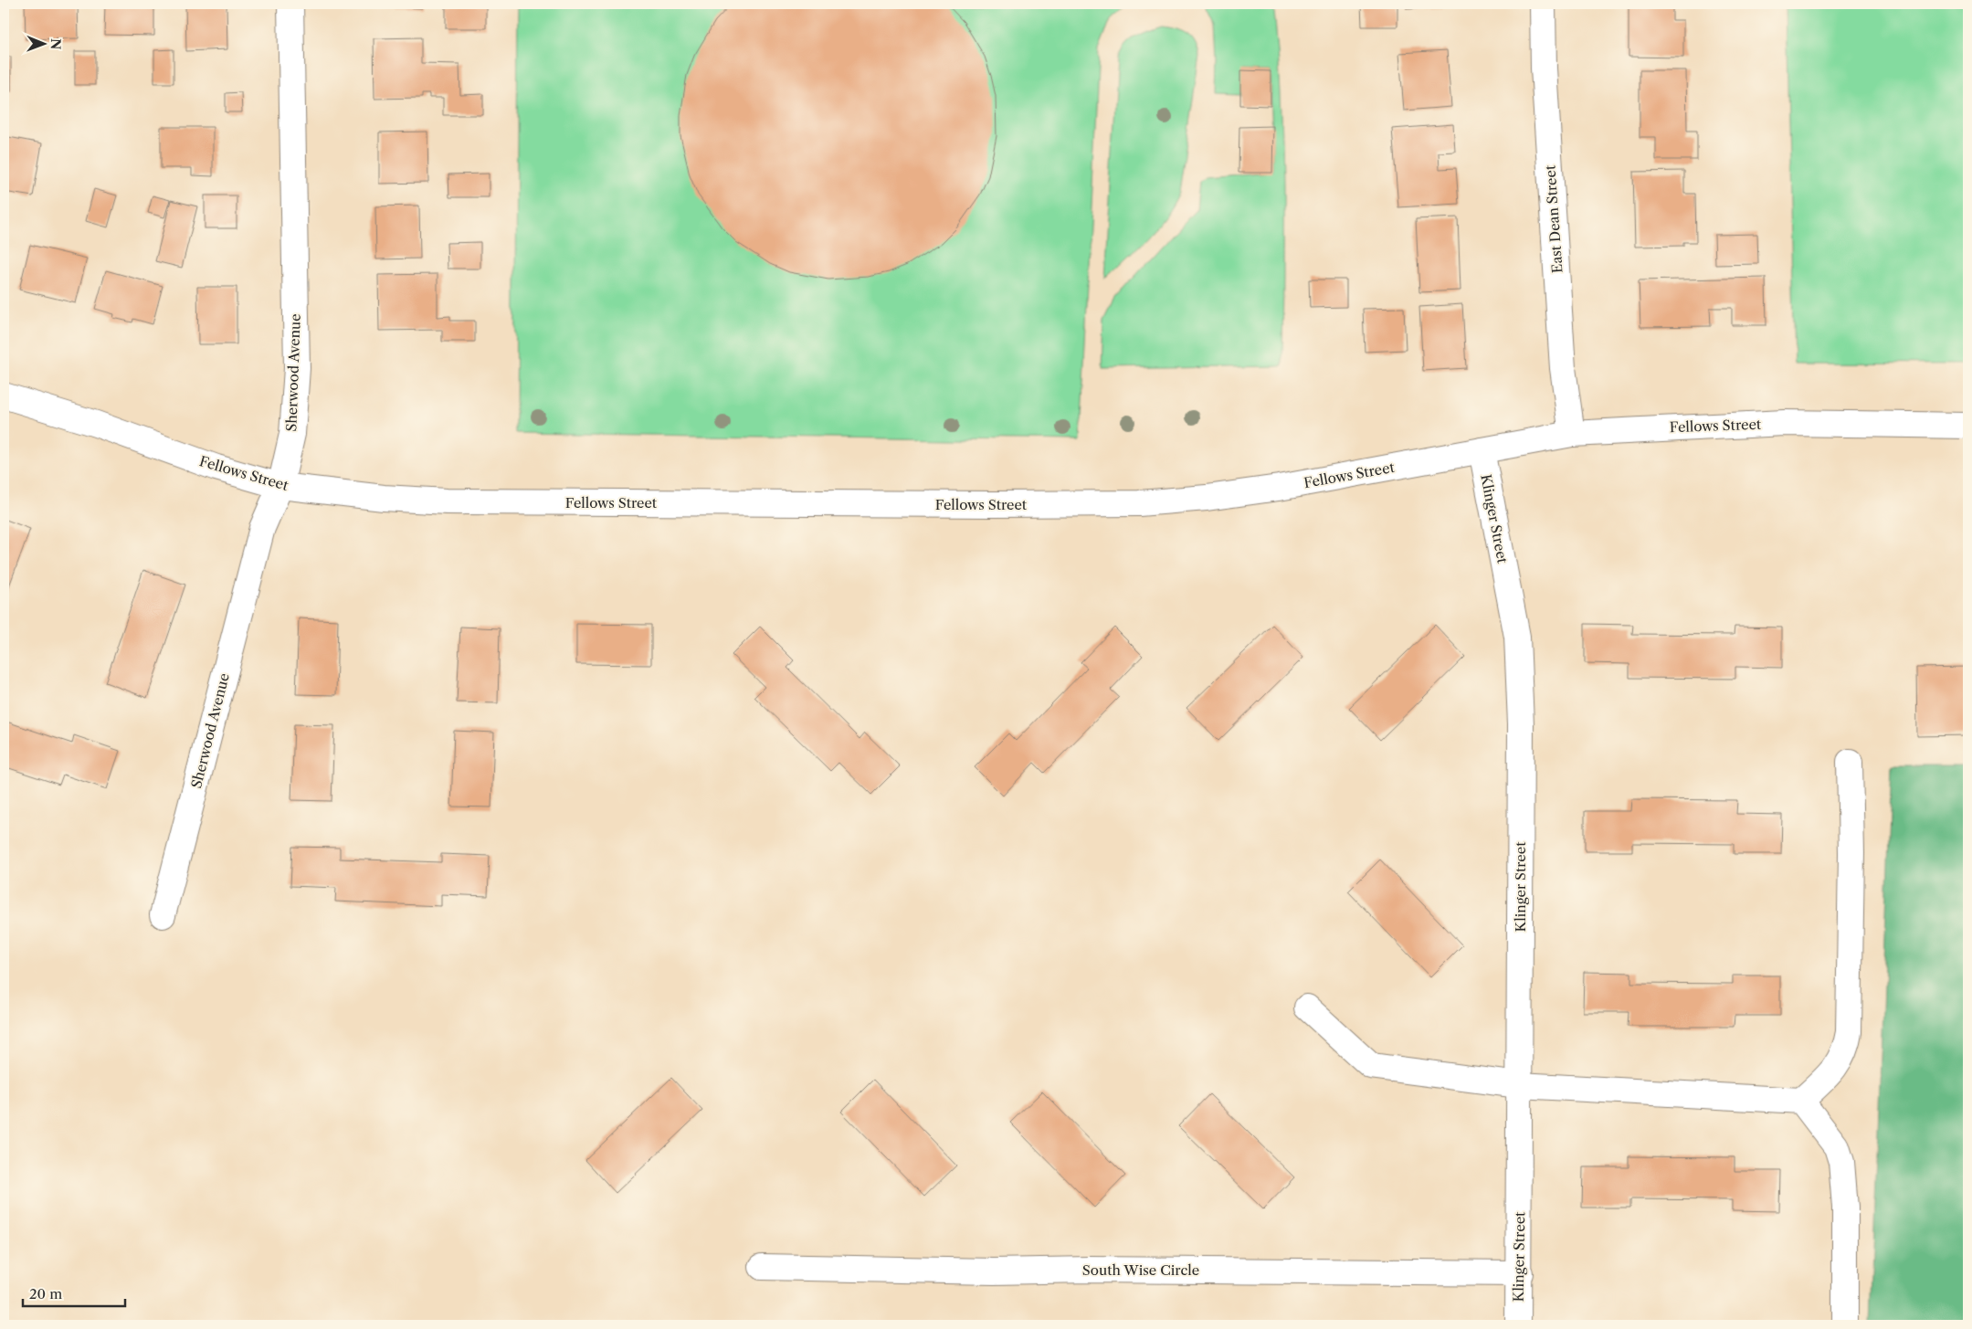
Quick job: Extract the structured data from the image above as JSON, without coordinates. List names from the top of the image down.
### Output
{
  "streets": {
    "street": [
      "East Dean Street",
      "Sherwood Avenue",
      "Fellows Street",
      "Klinger Street",
      "South Wise Circle"
    ]
  },
  "crossings": [
    ["East Dean Street", "Fellows Street"],
    ["Sherwood Avenue", "Fellows Street"],
    ["Fellows Street", "Klinger Street"],
    ["Klinger Street", "South Wise Circle"]
  ],
  "scale_bar": "20 m",
  "north": "right"
}
